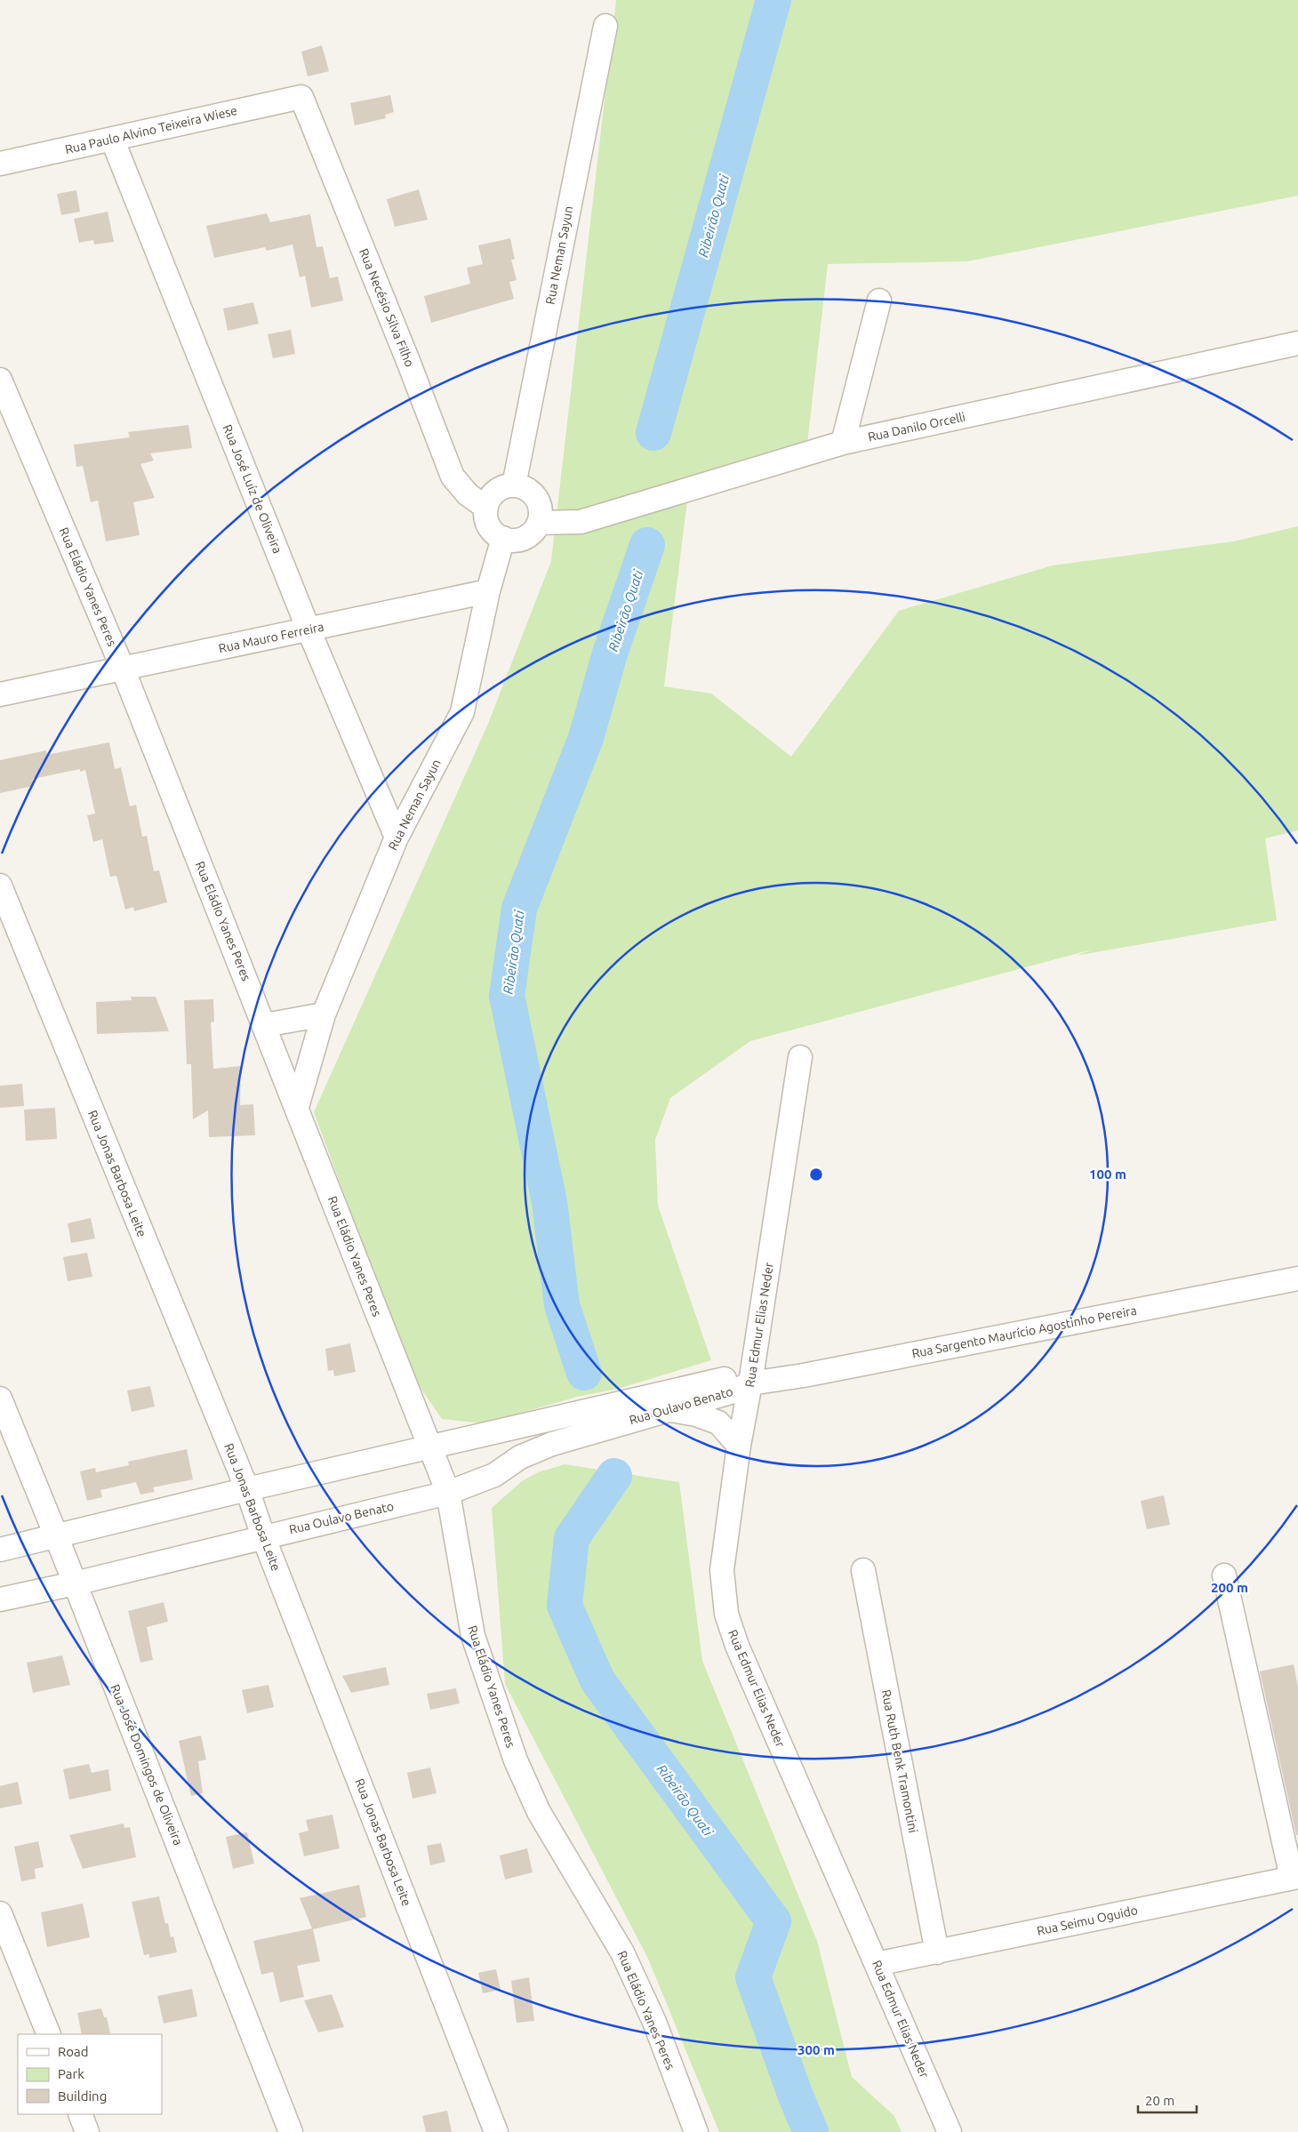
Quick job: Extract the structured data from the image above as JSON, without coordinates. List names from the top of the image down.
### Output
{
  "streets": {
    "street": [
      "Rua Paulo Alvino Teixeira Wiese",
      "Rua Neman Sayun",
      "Rua Necésio Silva Filho",
      "Rua Danilo Orcelli",
      "Rua José Luíz de Oliveira",
      "Rua Eládio Yanes Peres",
      "Rua Mauro Ferreira",
      "Rua Jonas Barbosa Leite",
      "Rua Edmur Elias Neder",
      "Rua Sargento Maurício Agostinho Pereira",
      "Rua Oulavo Benato",
      "Rua Ruth Benk Tramontini",
      "Rua José Domingos de Oliveira",
      "Rua Seimu Oguido"
    ]
  },
  "crossings": [
    ["Rua Paulo Alvino Teixeira Wiese", "Rua Necésio Silva Filho"],
    ["Rua Paulo Alvino Teixeira Wiese", "Rua José Luíz de Oliveira"],
    ["Rua Neman Sayun", "Rua Necésio Silva Filho"],
    ["Rua Neman Sayun", "Rua Danilo Orcelli"],
    ["Rua Neman Sayun", "Rua José Luíz de Oliveira"],
    ["Rua Neman Sayun", "Rua Eládio Yanes Peres"],
    ["Rua Neman Sayun", "Rua Mauro Ferreira"],
    ["Rua Necésio Silva Filho", "Rua Danilo Orcelli"],
    ["Rua José Luíz de Oliveira", "Rua Mauro Ferreira"],
    ["Rua Eládio Yanes Peres", "Rua Mauro Ferreira"],
    ["Rua Eládio Yanes Peres", "Rua Oulavo Benato"],
    ["Rua Jonas Barbosa Leite", "Rua Oulavo Benato"],
    ["Rua Edmur Elias Neder", "Rua Sargento Maurício Agostinho Pereira"],
    ["Rua Edmur Elias Neder", "Rua Oulavo Benato"],
    ["Rua Edmur Elias Neder", "Rua Seimu Oguido"],
    ["Rua Sargento Maurício Agostinho Pereira", "Rua Oulavo Benato"],
    ["Rua Oulavo Benato", "Rua José Domingos de Oliveira"],
    ["Rua Ruth Benk Tramontini", "Rua Seimu Oguido"]
  ],
  "water": ["Ribeirão Quati"],
  "legend": ["Road", "Park", "Building"],
  "scale_bar": "20 m",
  "rings": ["100 m", "200 m", "300 m"]
}
